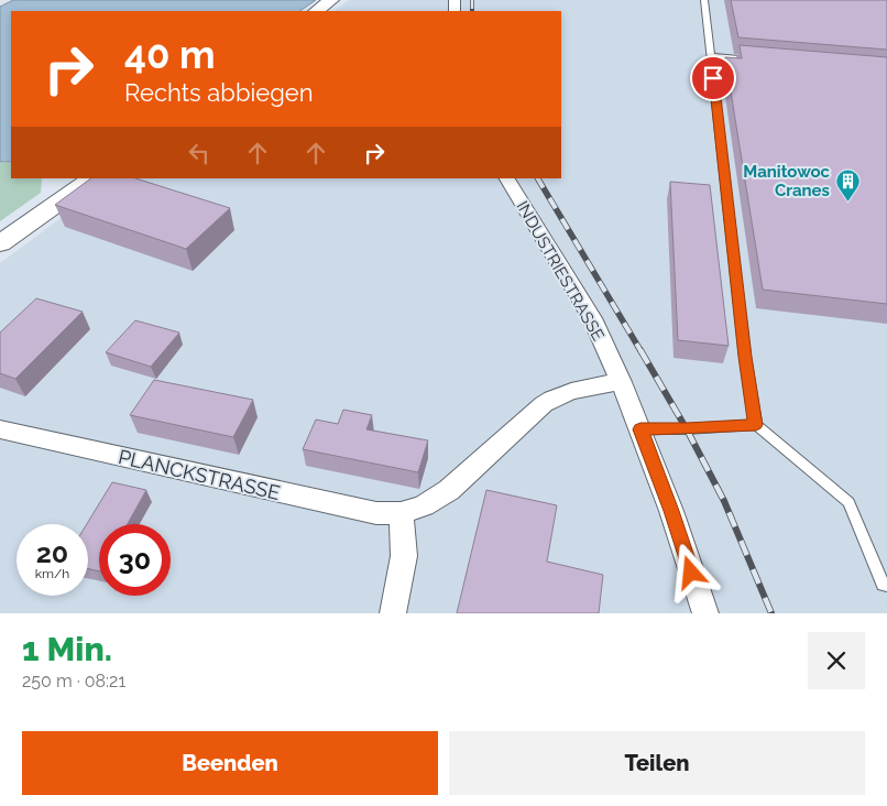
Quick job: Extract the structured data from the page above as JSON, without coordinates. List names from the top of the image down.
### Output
{
  "streets": {
    "street": ["INDUSTRIESTRASSE", "PLANCKSTRASSE"]
  },
  "crossings": [
    ["INDUSTRIESTRASSE", "PLANCKSTRASSE"]
  ],
  "places": {
    "building": ["Manitowoc Cranes"]
  },
  "page": {
    "turn": ["40 m", "Rechts abbiegen"],
    "speed": "20 km/h",
    "limit": "30",
    "heading": ["1 Min.", "250 m · 08:21"],
    "buttons": ["Beenden", "Teilen"]
  }
}
